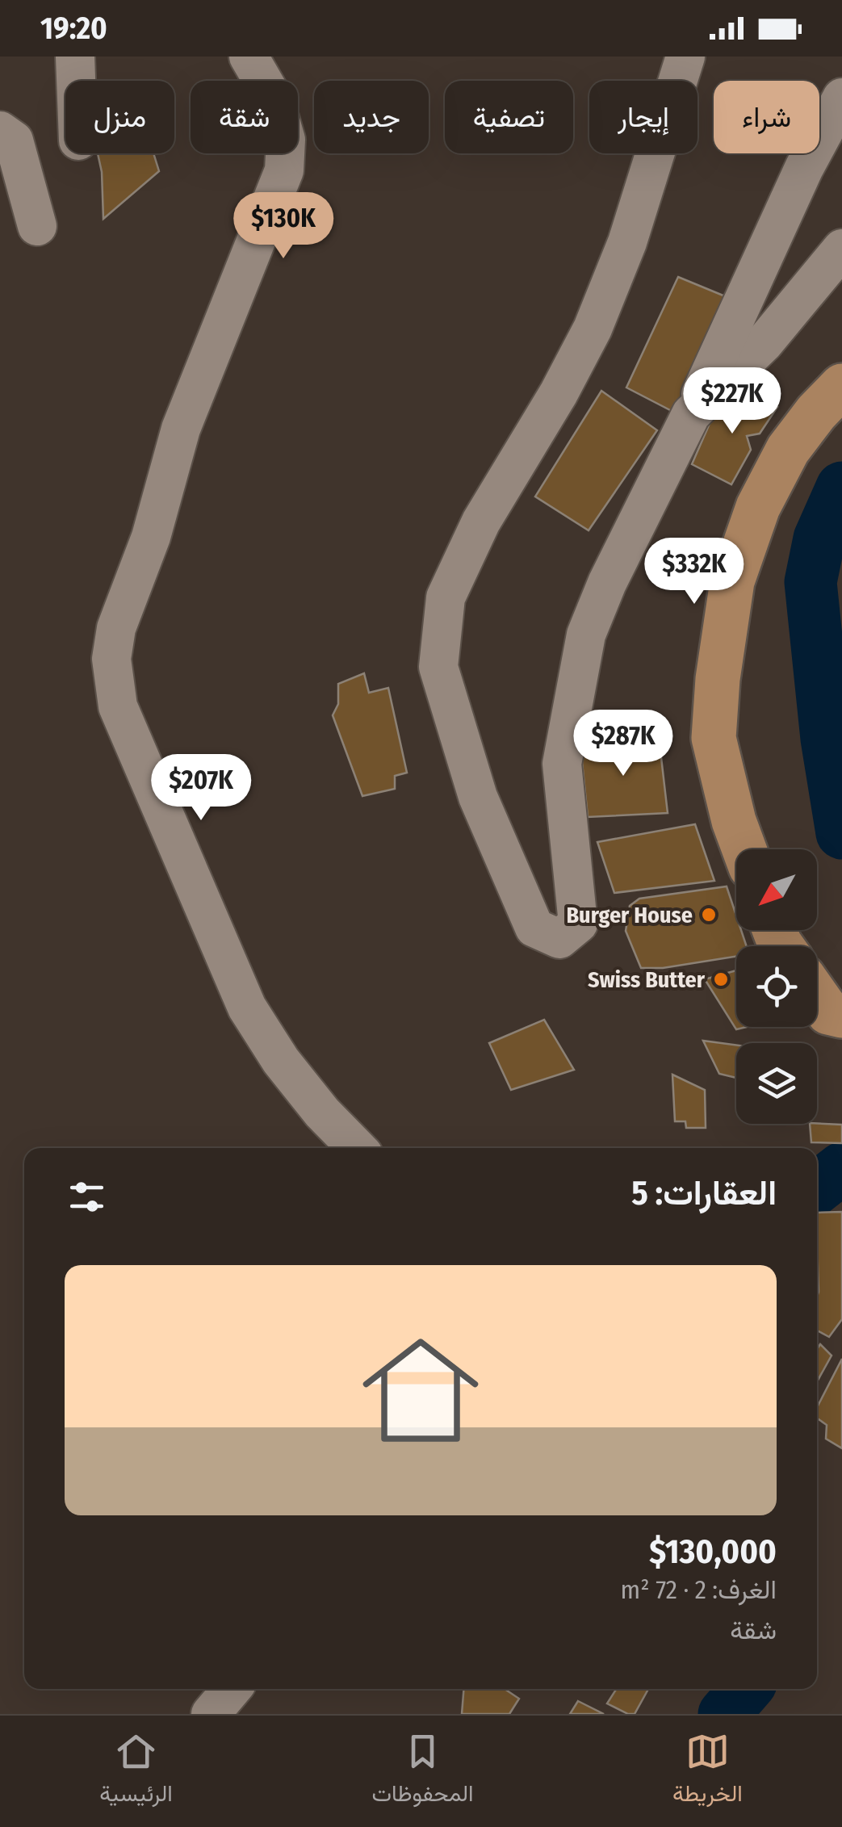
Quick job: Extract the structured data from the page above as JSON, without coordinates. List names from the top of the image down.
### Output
{
  "places": ["Burger House", "Swiss Butter"],
  "north": "bottom left",
  "page": {
    "status": "19:20",
    "chip": [
      "شراء",
      "إيجار",
      "تصفية",
      "جديد",
      "شقة",
      "منزل"
    ],
    "price": [
      "$130K",
      "$227K",
      "$332K",
      "$287K",
      "$207K"
    ],
    "heading": "العقارات: 5",
    "list": [
      {
        "name": "$130,000",
        "note": "الغرف: 2 · 72 m² · شقة"
      }
    ],
    "tabs": ["الخريطة", "المحفوظات", "الرئيسية"]
  }
}
